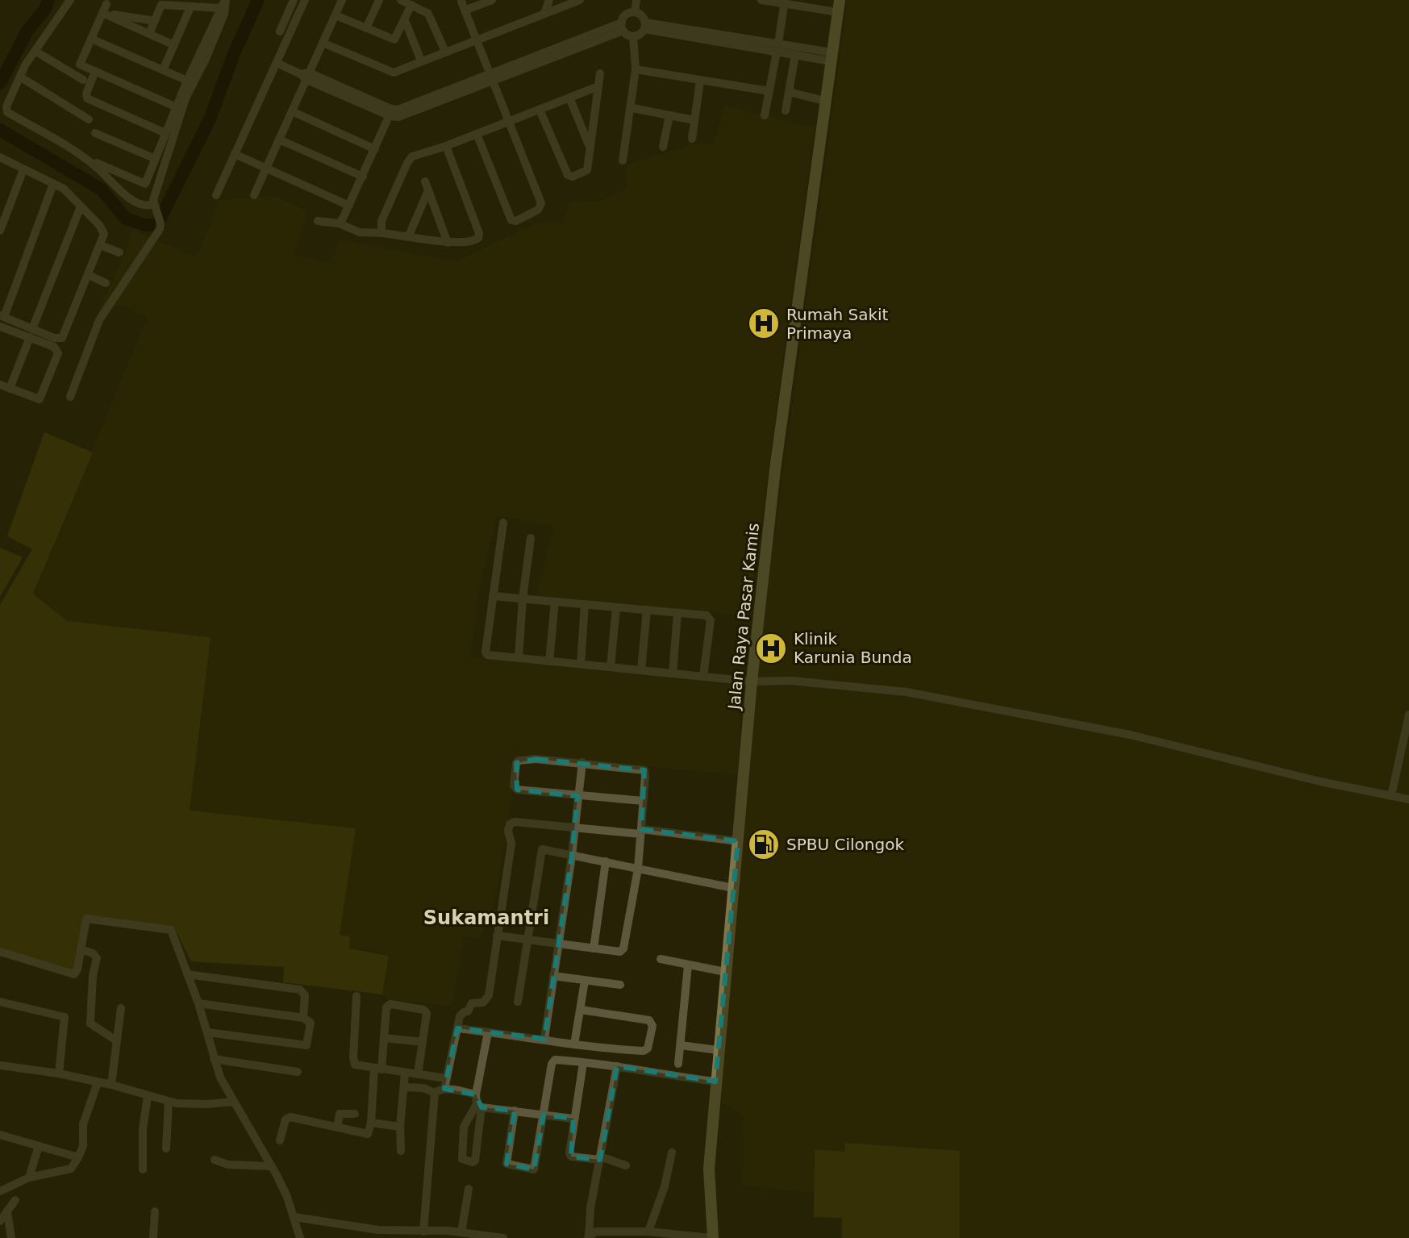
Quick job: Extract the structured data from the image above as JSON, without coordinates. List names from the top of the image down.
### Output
{
  "streets": {
    "main road": ["Jalan Raya Pasar Kamis"]
  },
  "districts": ["Sukamantri"],
  "places": {
    "hospital": ["Rumah Sakit Primaya", "Klinik Karunia Bunda"],
    "fuel station": ["SPBU Cilongok"]
  }
}
